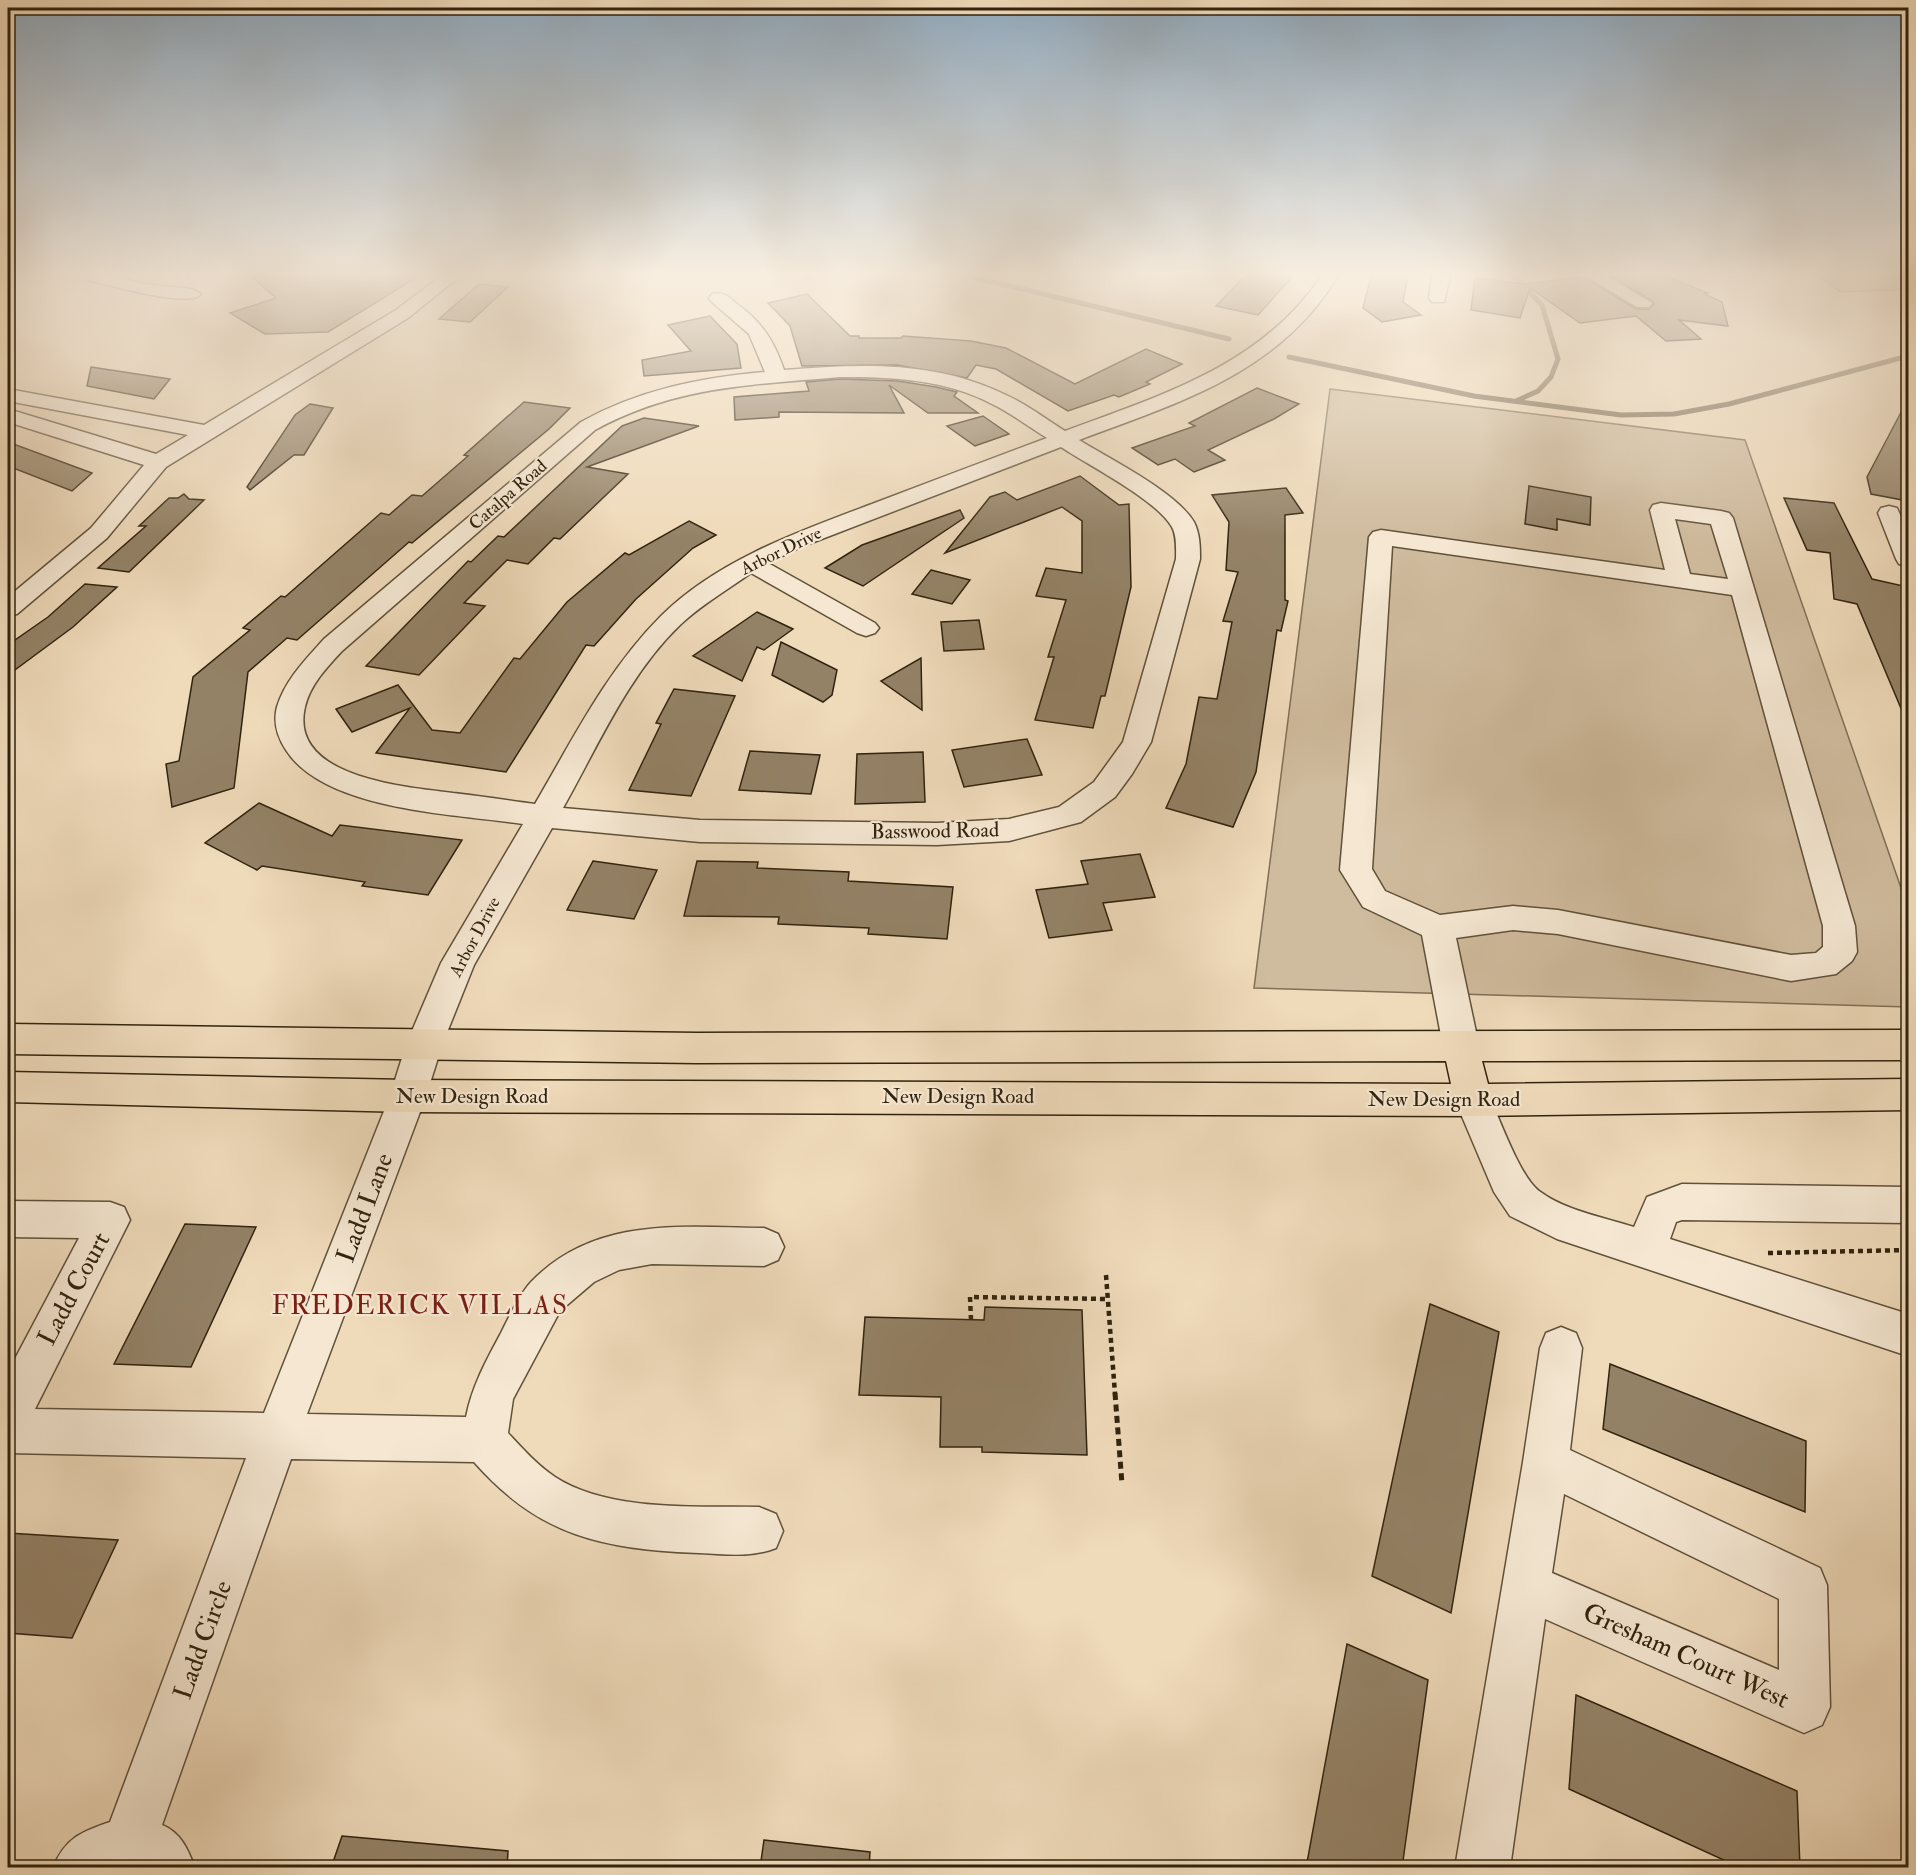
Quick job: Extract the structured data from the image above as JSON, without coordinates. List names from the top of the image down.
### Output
{
  "streets": {
    "main road": ["New Design Road"],
    "street": [
      "Catalpa Road",
      "Arbor Drive",
      "Basswood Road",
      "Ladd Lane",
      "Ladd Court",
      "Ladd Circle",
      "Gresham Court West"
    ]
  },
  "crossings": [
    ["Catalpa Road", "Arbor Drive"],
    ["Catalpa Road", "Basswood Road"],
    ["Arbor Drive", "Basswood Road"],
    ["Arbor Drive", "Ladd Lane"],
    ["New Design Road", "Ladd Lane"],
    ["Ladd Lane", "Ladd Circle"]
  ],
  "districts": ["FREDERICK VILLAS"]
}
